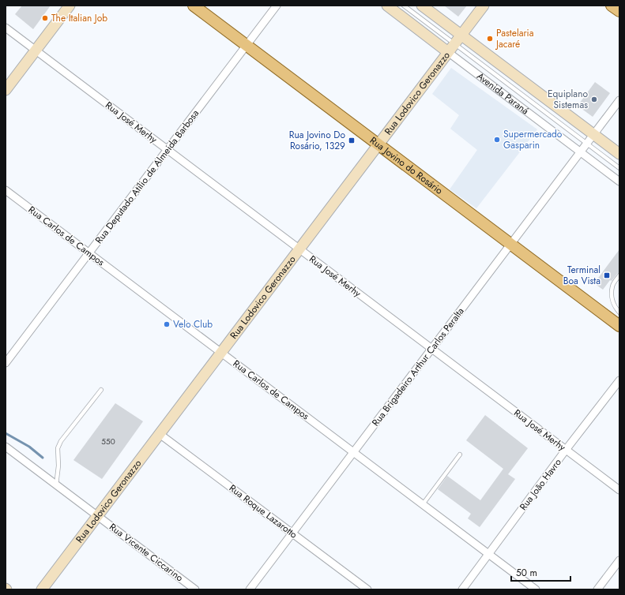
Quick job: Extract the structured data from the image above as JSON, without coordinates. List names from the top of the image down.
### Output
{
  "streets": {
    "main road": ["Rua Lodovico Geronazzo", "Avenida Paraná", "Rua Jovino do Rosário"],
    "street": [
      "Rua José Merhy",
      "Rua Deputado Atílio de Almeida Barbosa",
      "Rua Carlos de Campos",
      "Rua Brigadeiro Arthur Carlos Peralta",
      "Rua João Havro",
      "Rua Roque Lazarotto",
      "Rua Vicente Ciccarino"
    ]
  },
  "crossings": [
    ["Rua Lodovico Geronazzo", "Avenida Paraná"],
    ["Rua Lodovico Geronazzo", "Rua José Merhy"],
    ["Rua Lodovico Geronazzo", "Rua Jovino do Rosário"],
    ["Rua Lodovico Geronazzo", "Rua Carlos de Campos"],
    ["Rua Lodovico Geronazzo", "Rua Roque Lazarotto"],
    ["Rua Lodovico Geronazzo", "Rua Vicente Ciccarino"],
    ["Avenida Paraná", "Rua Brigadeiro Arthur Carlos Peralta"],
    ["Rua José Merhy", "Rua Deputado Atílio de Almeida Barbosa"],
    ["Rua José Merhy", "Rua Brigadeiro Arthur Carlos Peralta"],
    ["Rua José Merhy", "Rua João Havro"],
    ["Rua Jovino do Rosário", "Rua Deputado Atílio de Almeida Barbosa"],
    ["Rua Jovino do Rosário", "Rua Brigadeiro Arthur Carlos Peralta"],
    ["Rua Deputado Atílio de Almeida Barbosa", "Rua Carlos de Campos"],
    ["Rua Carlos de Campos", "Rua Brigadeiro Arthur Carlos Peralta"],
    ["Rua Carlos de Campos", "Rua João Havro"],
    ["Rua Brigadeiro Arthur Carlos Peralta", "Rua Roque Lazarotto"]
  ],
  "places": {
    "other": [
      "The Italian Job",
      "Pastelaria Jacaré",
      "Equiplano Sistemas",
      "Supermercado Gasparin",
      "Velo Club"
    ],
    "transit": ["Rua Jovino Do Rosário, 1329", "Terminal Boa Vista"]
  },
  "house_numbers": ["550"],
  "scale_bar": "50 m"
}
